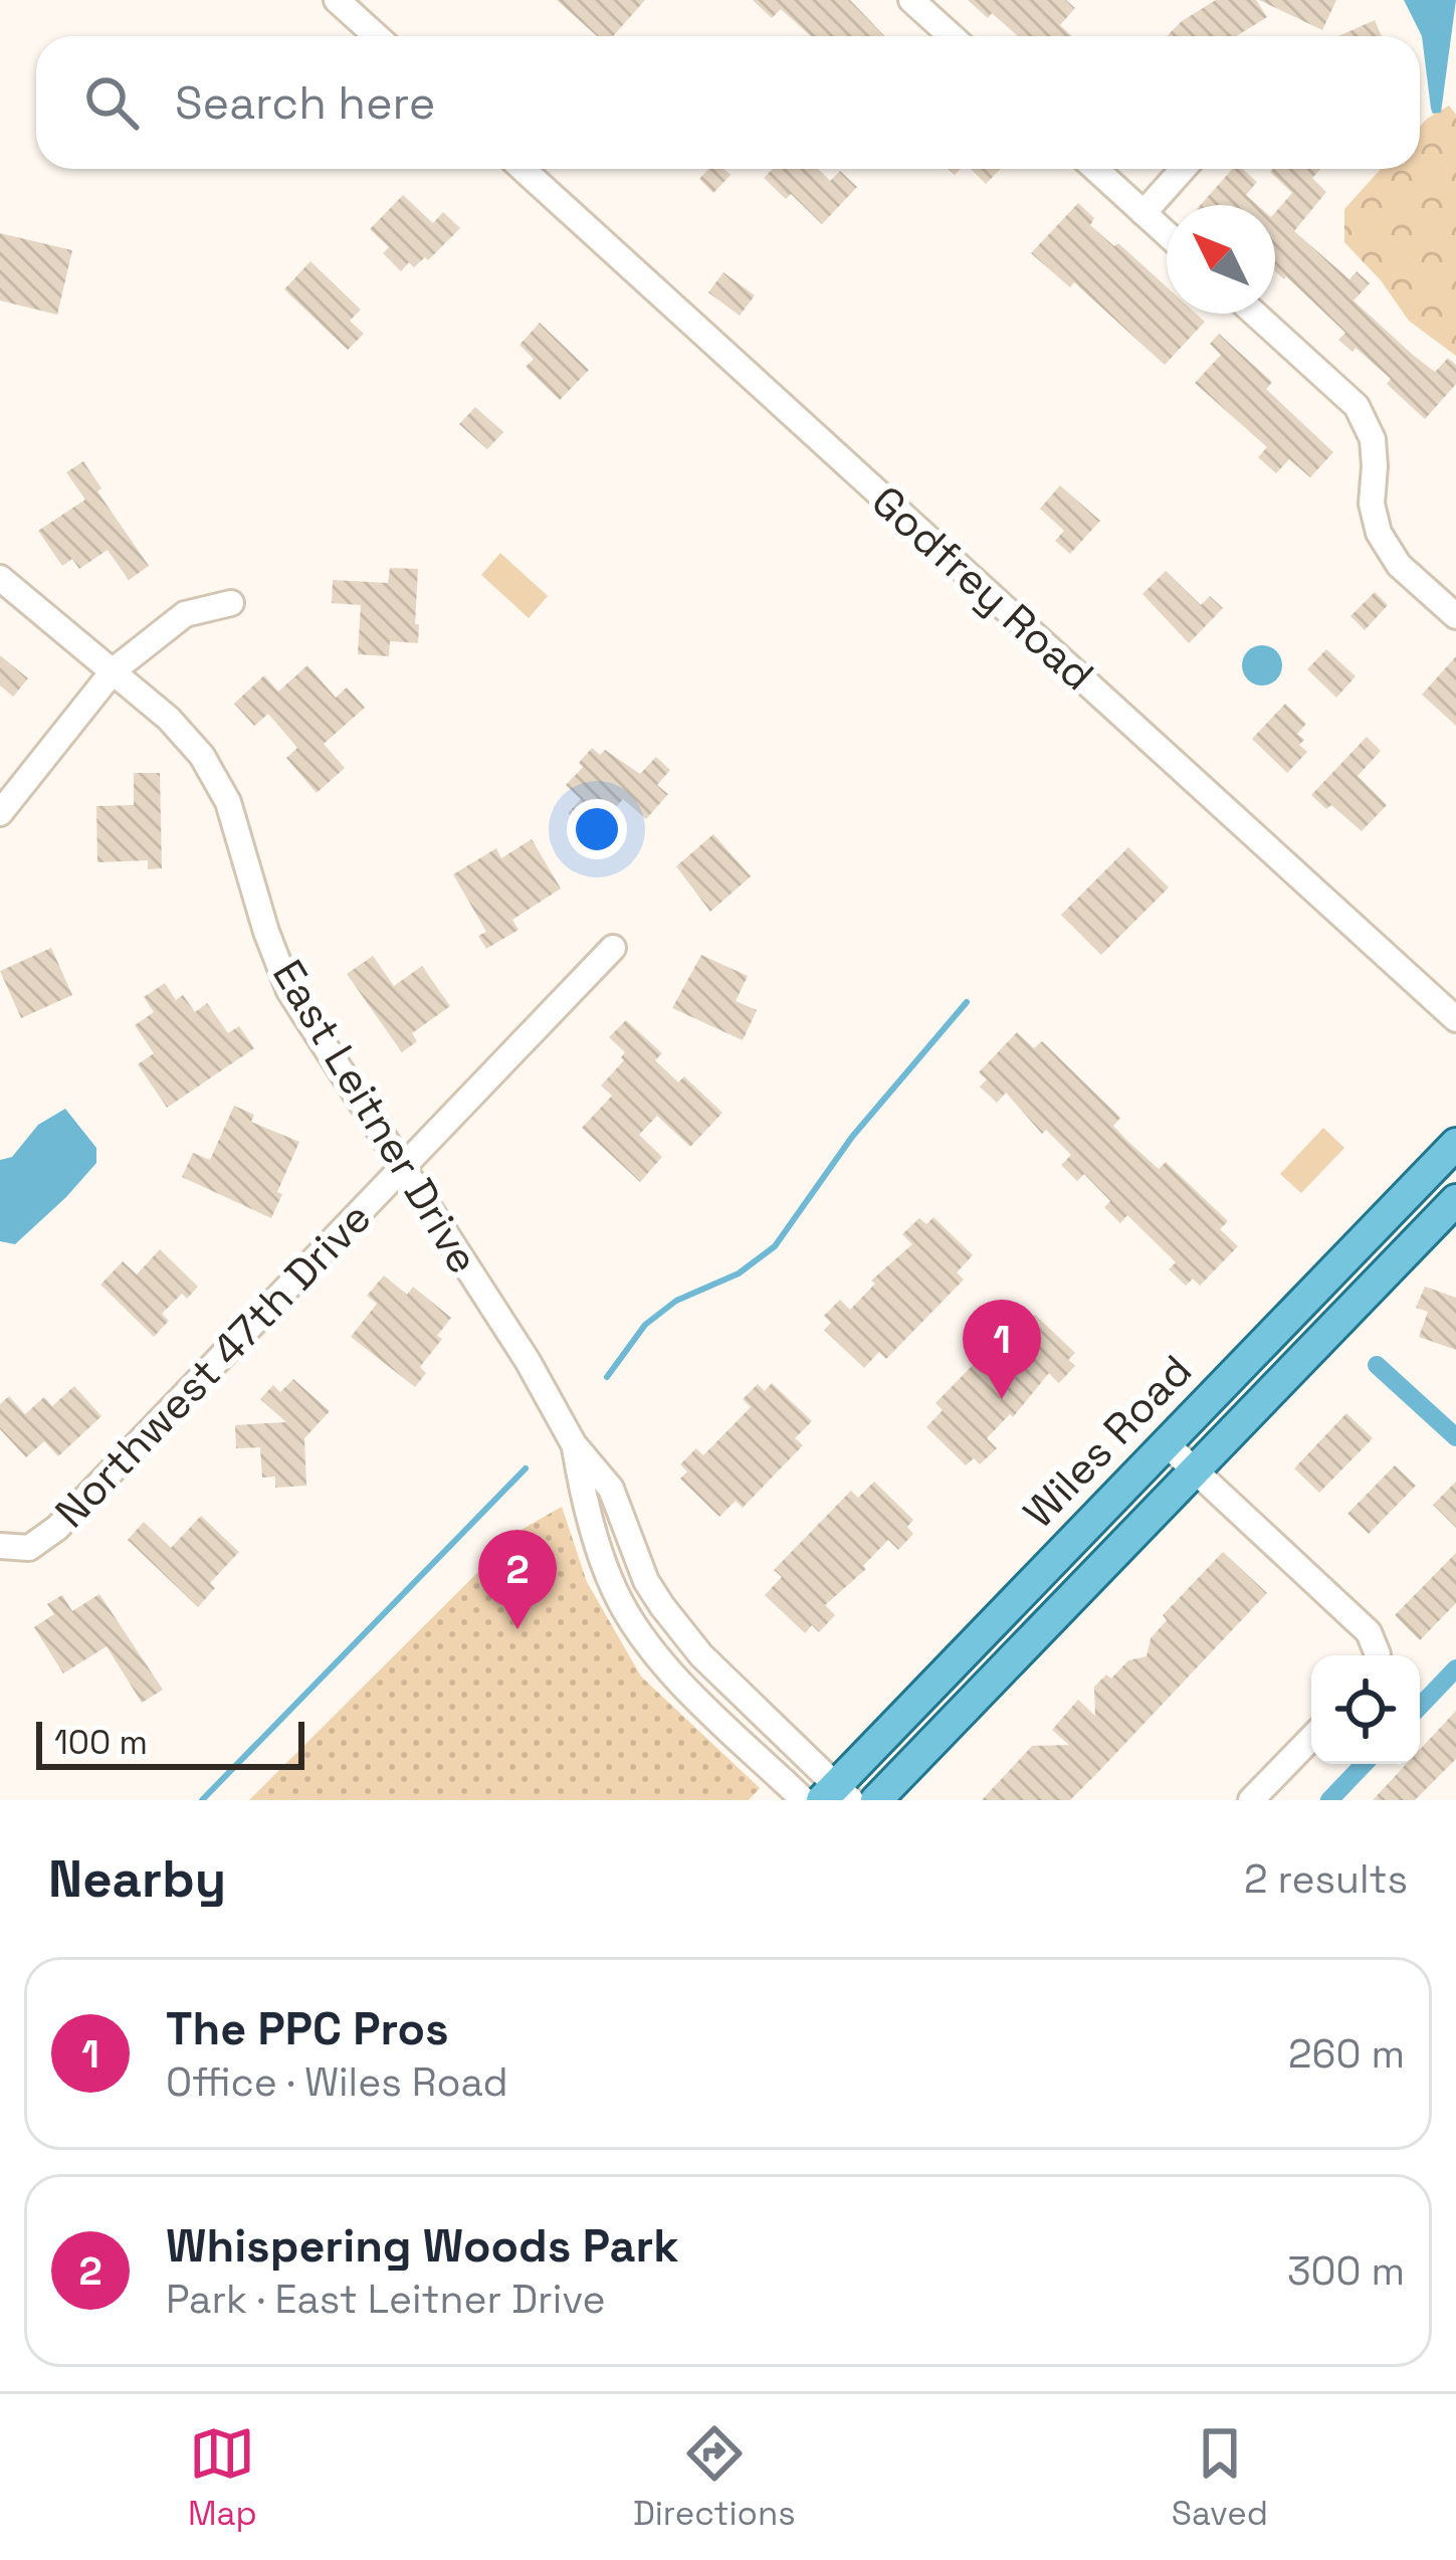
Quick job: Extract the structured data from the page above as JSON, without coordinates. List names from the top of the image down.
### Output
{
  "streets": {
    "main road": ["Wiles Road"],
    "street": ["Godfrey Road", "East Leitner Drive", "Northwest 47th Drive"]
  },
  "crossings": [
    ["East Leitner Drive", "Northwest 47th Drive"],
    ["East Leitner Drive", "Wiles Road"]
  ],
  "scale_bar": "100 m",
  "north": "top left",
  "page": {
    "search": "Search here",
    "pins": ["1", "2"],
    "scale": "100 m",
    "heading": ["Nearby", "2 results"],
    "list": [
      {
        "mark": "1",
        "name": "The PPC Pros",
        "note": "Office · Wiles Road",
        "value": "260 m"
      },
      {
        "mark": "2",
        "name": "Whispering Woods Park",
        "note": "Park · East Leitner Drive",
        "value": "300 m"
      }
    ],
    "nav": ["Map", "Directions", "Saved"]
  }
}
